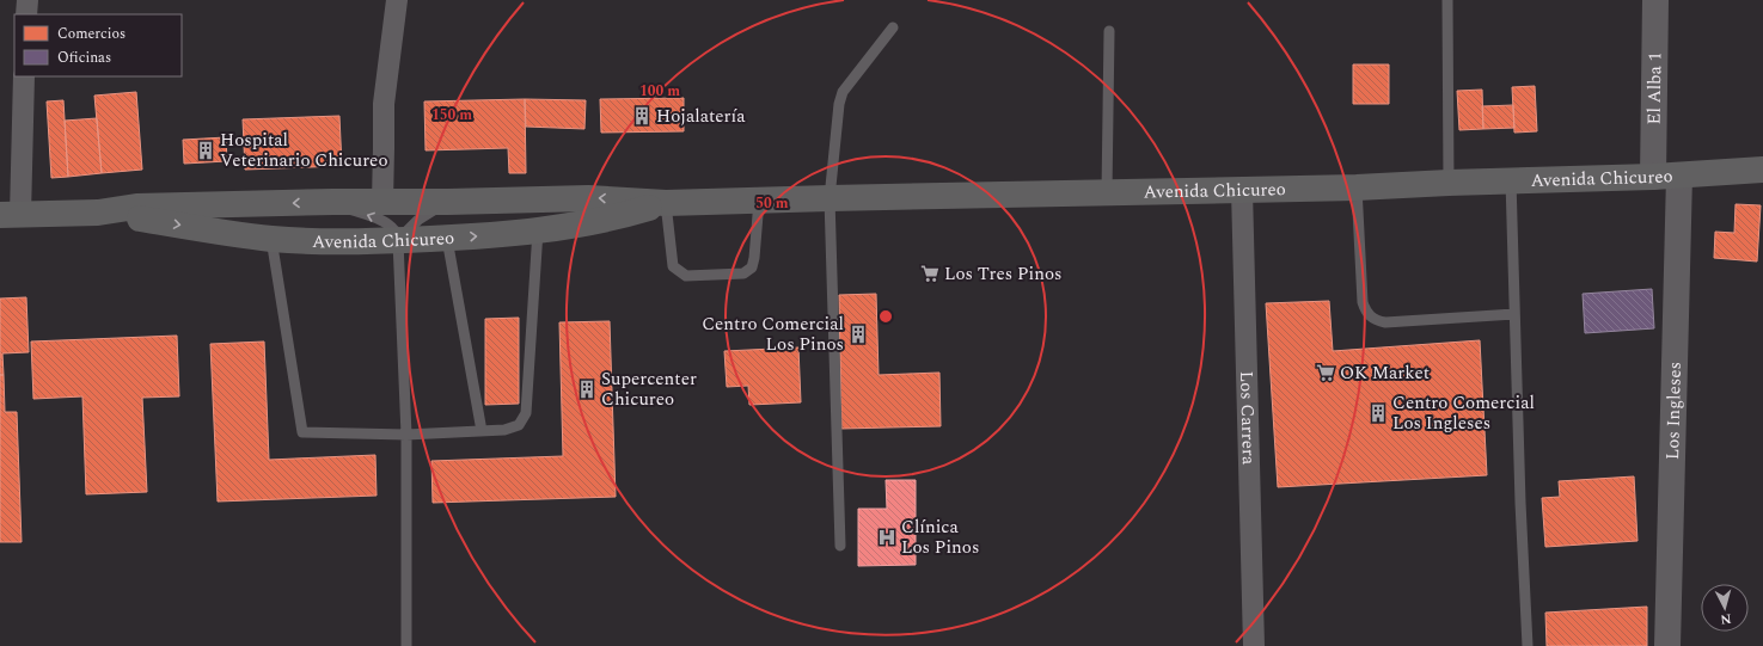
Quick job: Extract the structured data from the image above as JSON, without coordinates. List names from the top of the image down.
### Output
{
  "streets": {
    "main road": ["Avenida Chicureo"],
    "street": ["El Alba 1", "Los Ingleses", "Los Carrera"]
  },
  "crossings": [
    ["El Alba 1", "Avenida Chicureo"],
    ["Avenida Chicureo", "Los Ingleses"],
    ["Avenida Chicureo", "Los Carrera"]
  ],
  "places": {
    "building": [
      "Hojalatería",
      "Hospital Veterinario Chicureo",
      "Centro Comercial Los Pinos",
      "Supercenter Chicureo",
      "Centro Comercial Los Ingleses"
    ],
    "supermarket": ["Los Tres Pinos", "OK Market"],
    "hospital": ["Clínica Los Pinos"]
  },
  "legend": ["Comercios", "Oficinas"],
  "north": "bottom",
  "rings": ["100 m", "150 m", "50 m"]
}
